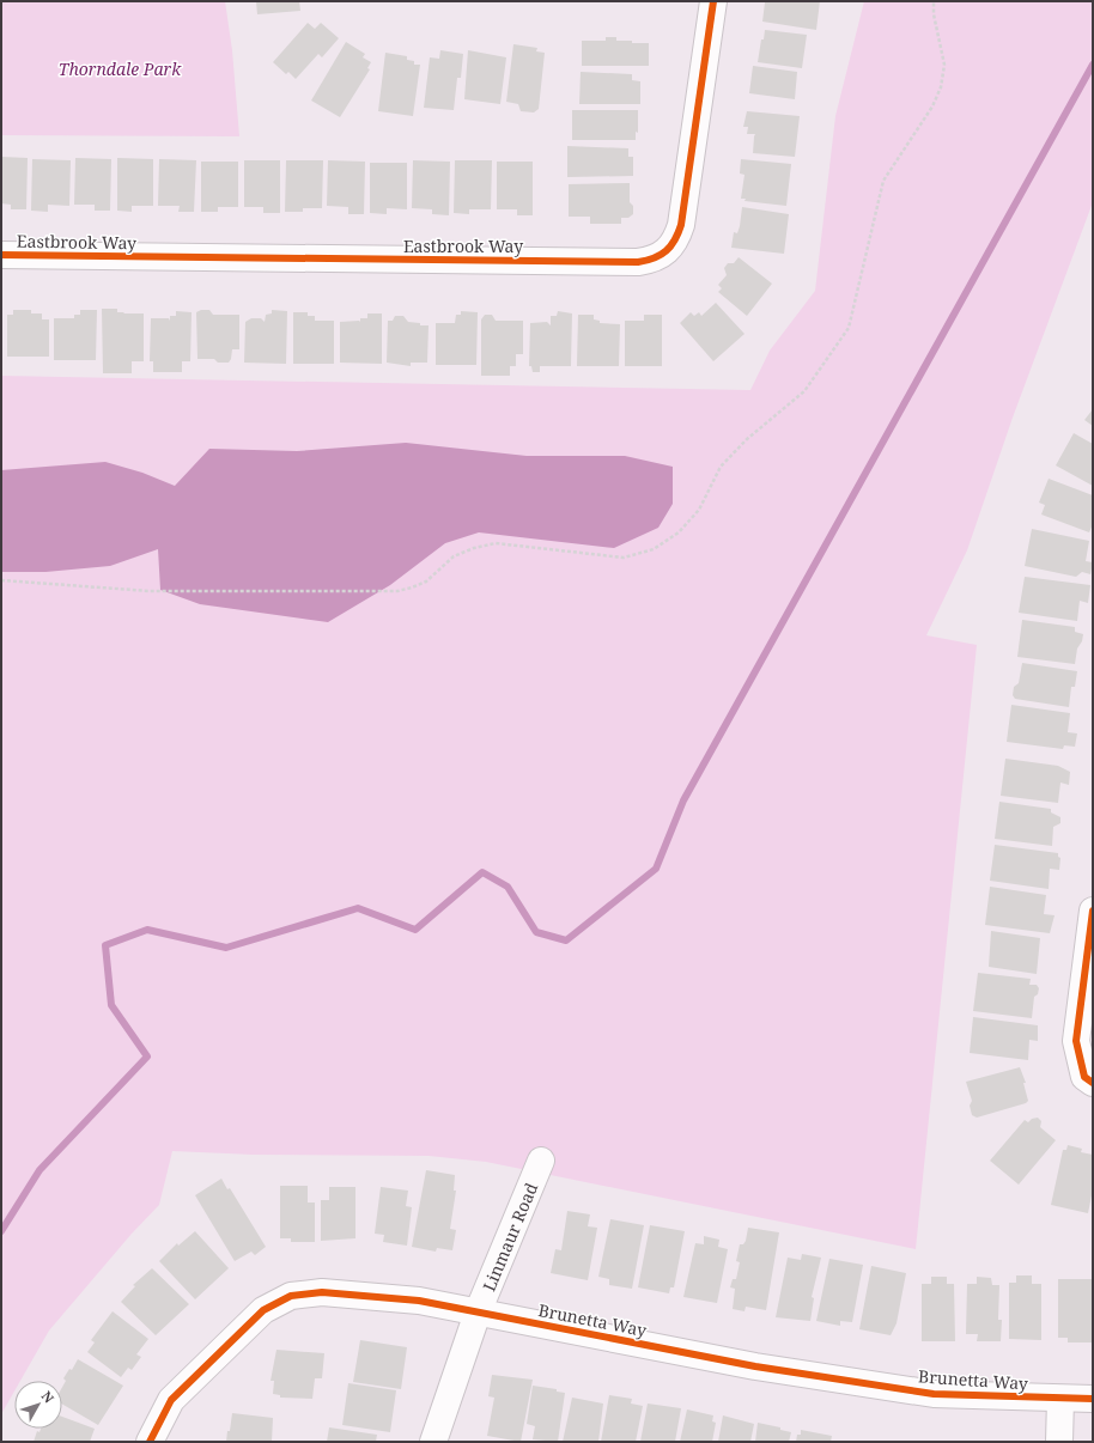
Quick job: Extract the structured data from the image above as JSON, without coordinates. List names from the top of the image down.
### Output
{
  "streets": {
    "street": ["Eastbrook Way", "Linmaur Road", "Brunetta Way"]
  },
  "crossings": [
    ["Linmaur Road", "Brunetta Way"]
  ],
  "parks": ["Thorndale Park"],
  "north": "top right"
}
